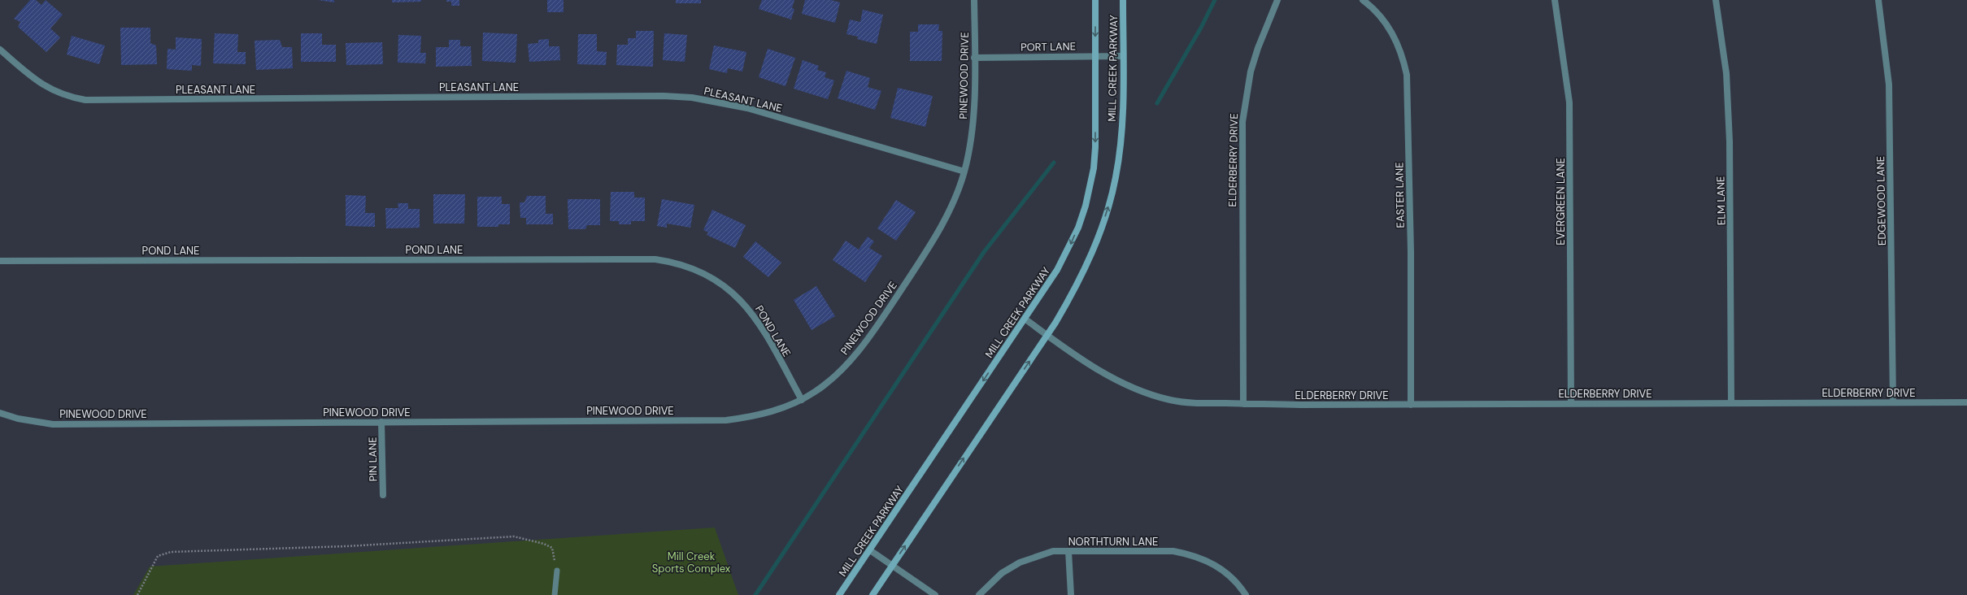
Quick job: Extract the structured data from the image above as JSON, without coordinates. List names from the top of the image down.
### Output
{
  "streets": {
    "main road": ["MILL CREEK PARKWAY"],
    "street": [
      "PORT LANE",
      "PINEWOOD DRIVE",
      "PLEASANT LANE",
      "ELDERBERRY DRIVE",
      "EASTER LANE",
      "ELM LANE",
      "EDGEWOOD LANE",
      "EVERGREEN LANE",
      "POND LANE",
      "PIN LANE",
      "NORTHTURN LANE"
    ]
  },
  "crossings": [
    ["PORT LANE", "MILL CREEK PARKWAY"],
    ["PORT LANE", "PINEWOOD DRIVE"],
    ["MILL CREEK PARKWAY", "ELDERBERRY DRIVE"],
    ["PINEWOOD DRIVE", "PLEASANT LANE"],
    ["PINEWOOD DRIVE", "POND LANE"],
    ["PINEWOOD DRIVE", "PIN LANE"],
    ["ELDERBERRY DRIVE", "EASTER LANE"],
    ["ELDERBERRY DRIVE", "ELM LANE"],
    ["ELDERBERRY DRIVE", "EDGEWOOD LANE"],
    ["ELDERBERRY DRIVE", "EVERGREEN LANE"]
  ],
  "parks": ["Mill Creek Sports Complex"]
}
